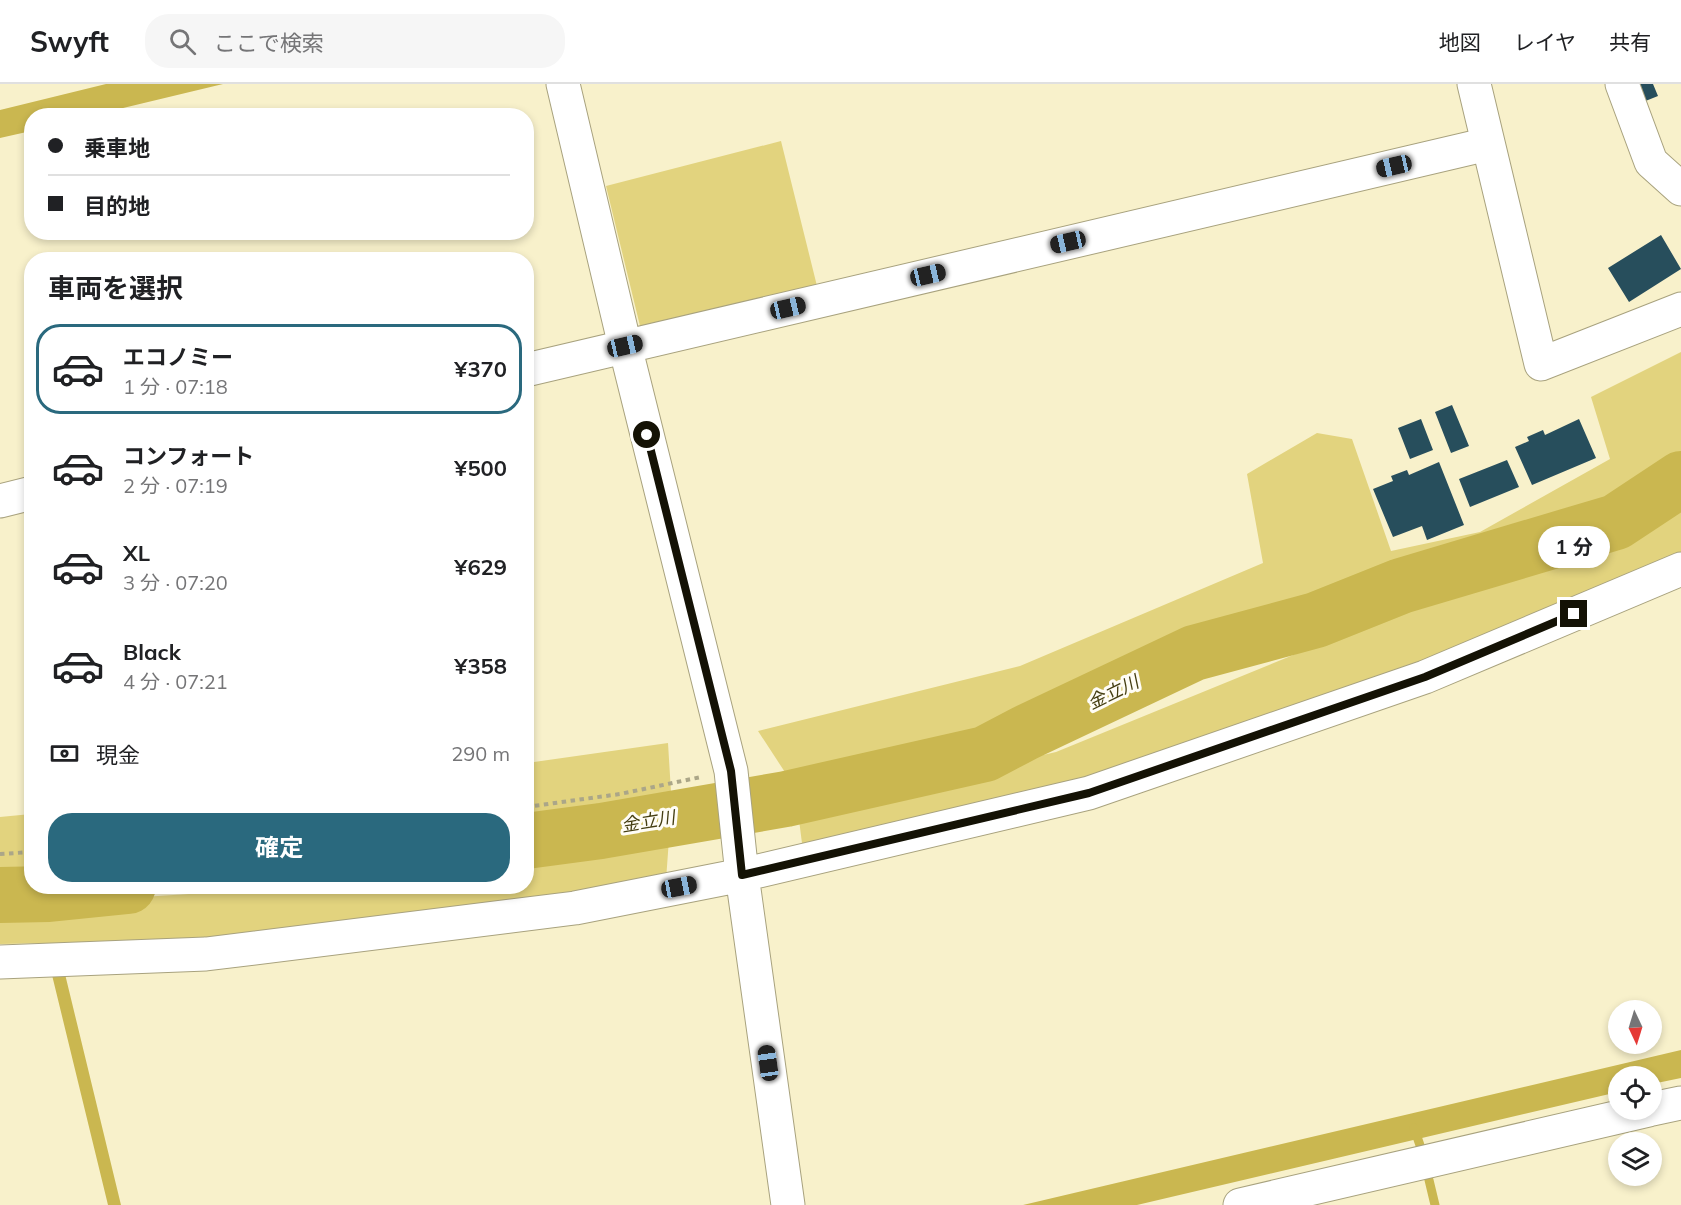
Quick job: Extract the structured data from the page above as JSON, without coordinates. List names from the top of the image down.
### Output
{
  "water": ["金立川"],
  "north": "bottom",
  "page": {
    "header": "Swyft",
    "search": "ここで検索",
    "nav": ["地図", "レイヤ", "共有"],
    "banner": ["乗車地", "目的地"],
    "heading": "車両を選択",
    "list": [
      {
        "name": "エコノミー",
        "note": "1 分 · 07:18",
        "value": "¥370"
      },
      {
        "name": "コンフォート",
        "note": "2 分 · 07:19",
        "value": "¥500"
      },
      {
        "name": "XL",
        "note": "3 分 · 07:20",
        "value": "¥629"
      },
      {
        "name": "Black",
        "note": "4 分 · 07:21",
        "value": "¥358"
      }
    ],
    "bubble": "1 分",
    "pay": ["現金", "290 m"],
    "buttons": "確定"
  }
}
